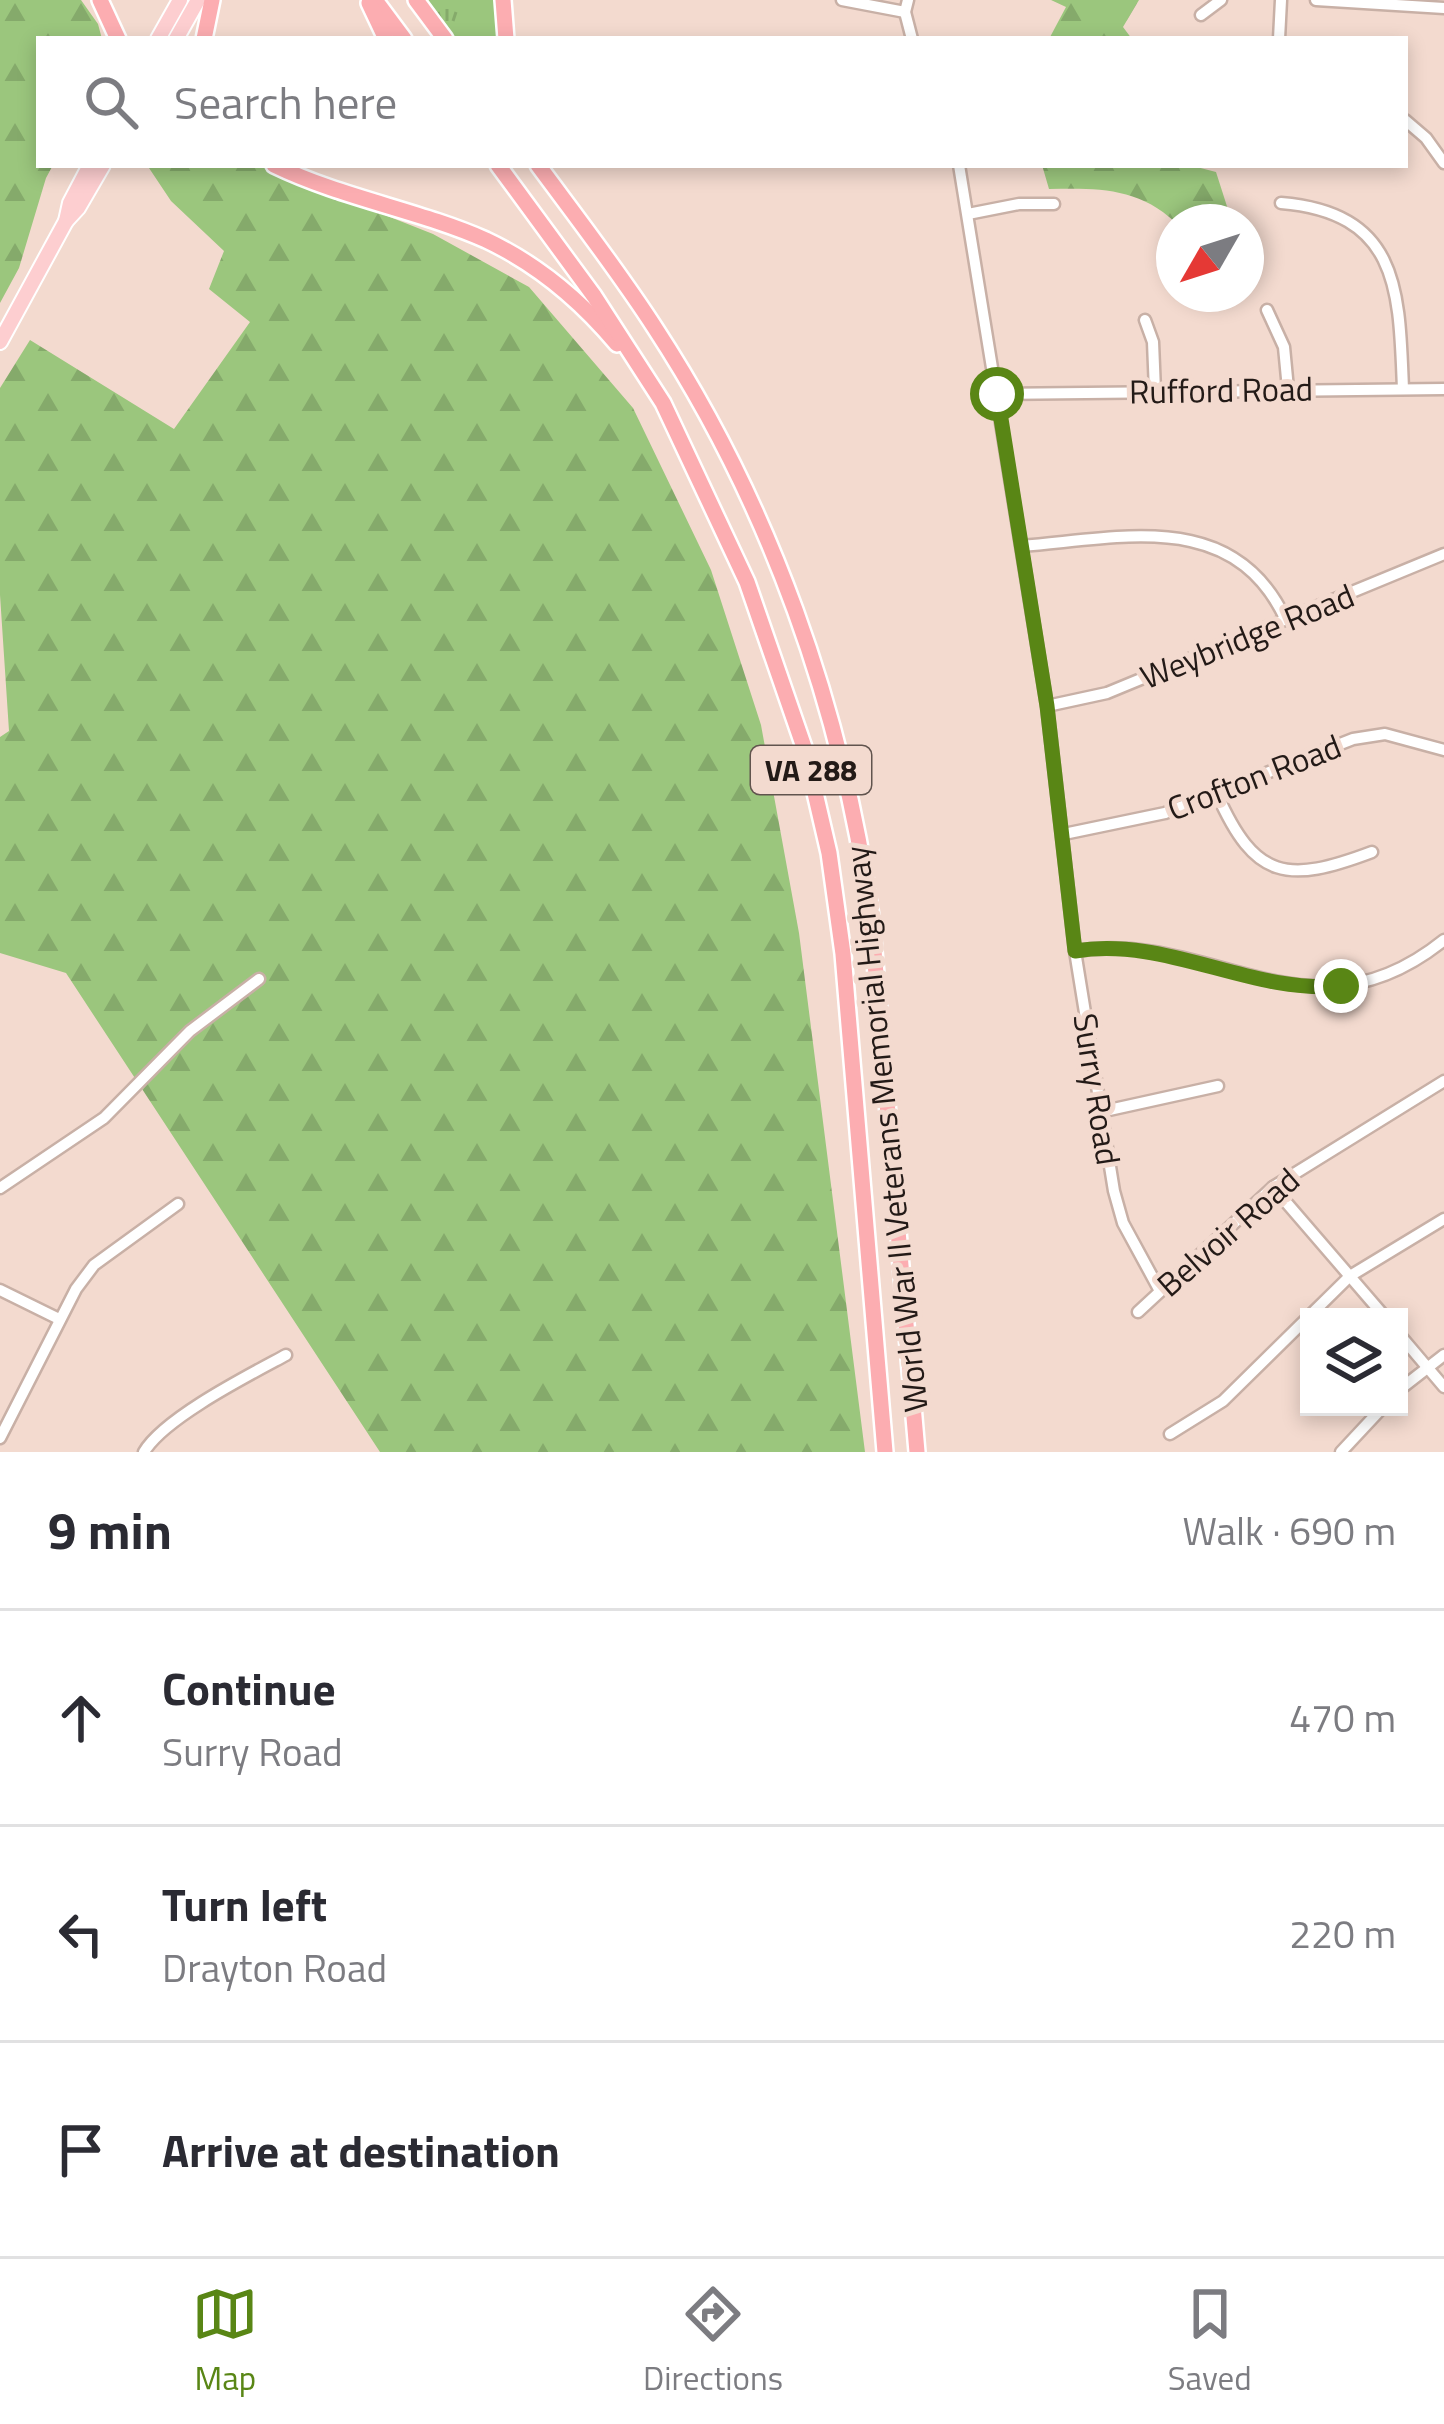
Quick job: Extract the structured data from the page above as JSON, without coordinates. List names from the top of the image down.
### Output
{
  "streets": {
    "highway": ["VA 288", "World War II Veterans Memorial Highway"],
    "street": [
      "Rufford Road",
      "Weybridge Road",
      "Crofton Road",
      "Surry Road",
      "Belvoir Road"
    ]
  },
  "crossings": [
    ["Rufford Road", "Surry Road"],
    ["Weybridge Road", "Surry Road"],
    ["Crofton Road", "Surry Road"],
    ["Surry Road", "Belvoir Road"]
  ],
  "north": "bottom left",
  "page": {
    "search": "Search here",
    "heading": ["9 min", "Walk · 690 m"],
    "list": [
      ["Continue", "Surry Road", "470 m"],
      ["Turn left", "Drayton Road", "220 m"],
      "Arrive at destination"
    ],
    "nav": ["Map", "Directions", "Saved"]
  }
}
